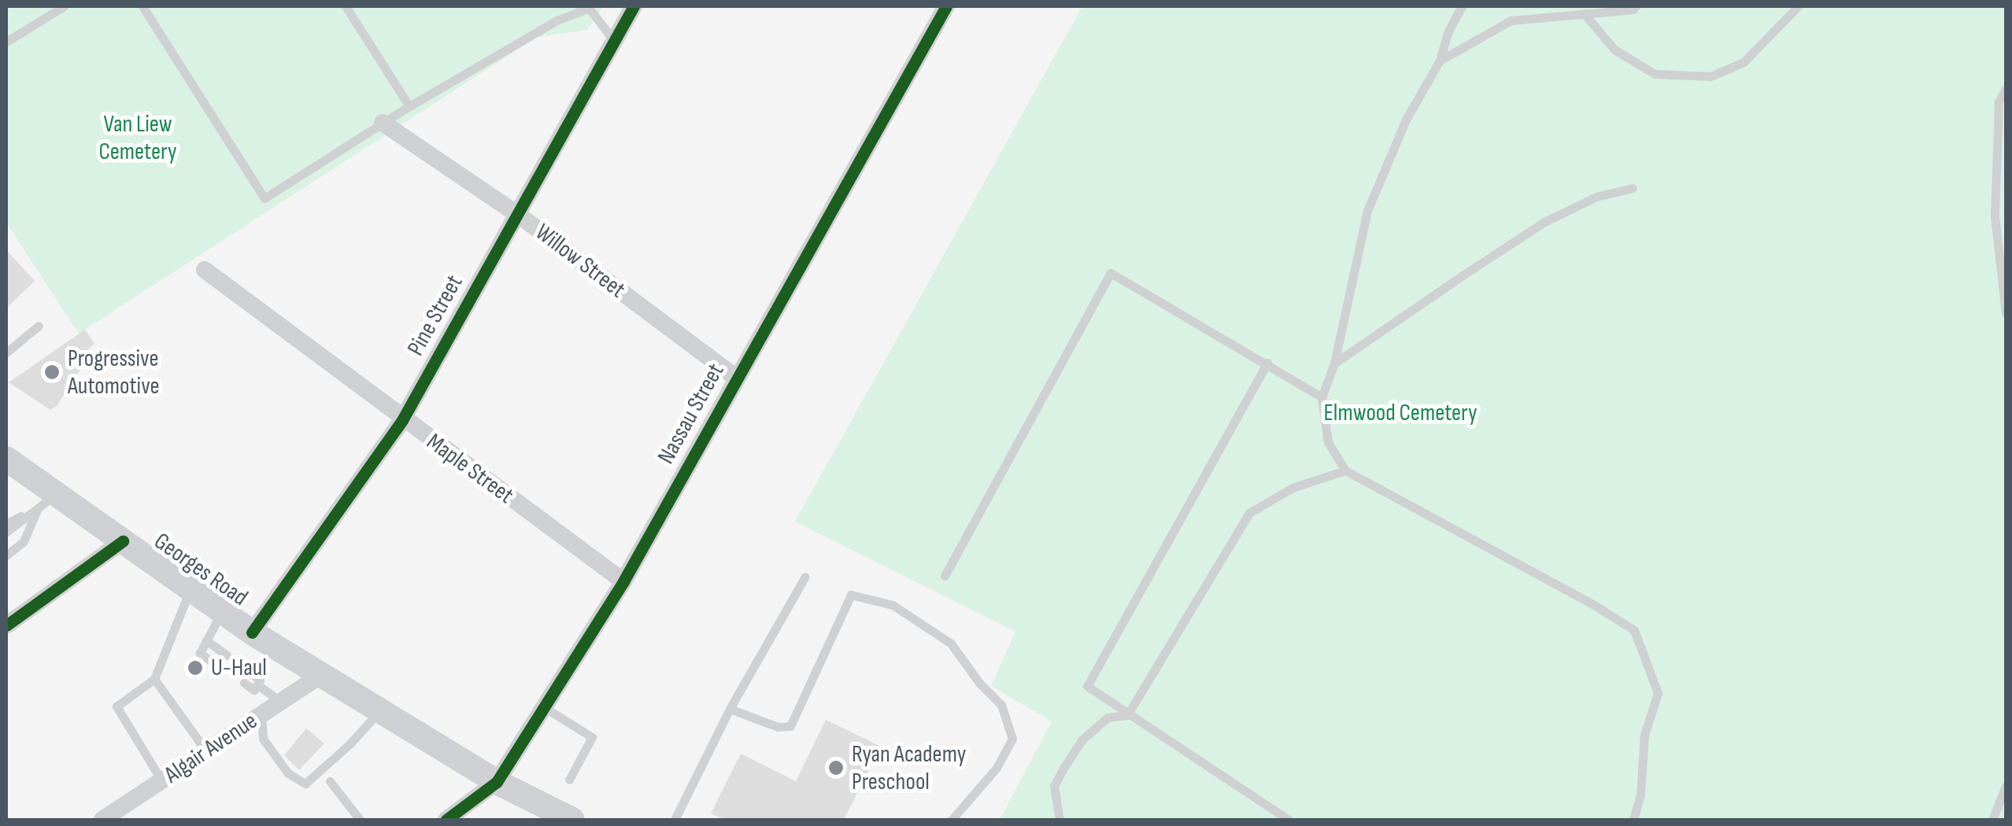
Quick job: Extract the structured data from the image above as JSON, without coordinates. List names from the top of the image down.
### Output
{
  "streets": {
    "street": [
      "Willow Street",
      "Pine Street",
      "Nassau Street",
      "Maple Street",
      "Georges Road",
      "Algair Avenue"
    ]
  },
  "crossings": [
    ["Willow Street", "Pine Street"],
    ["Willow Street", "Nassau Street"],
    ["Pine Street", "Maple Street"],
    ["Pine Street", "Georges Road"],
    ["Nassau Street", "Maple Street"],
    ["Nassau Street", "Georges Road"],
    ["Georges Road", "Algair Avenue"]
  ],
  "parks": ["Van Liew Cemetery", "Elmwood Cemetery"],
  "places": ["Progressive Automotive", "U-Haul", "Ryan Academy Preschool"]
}
